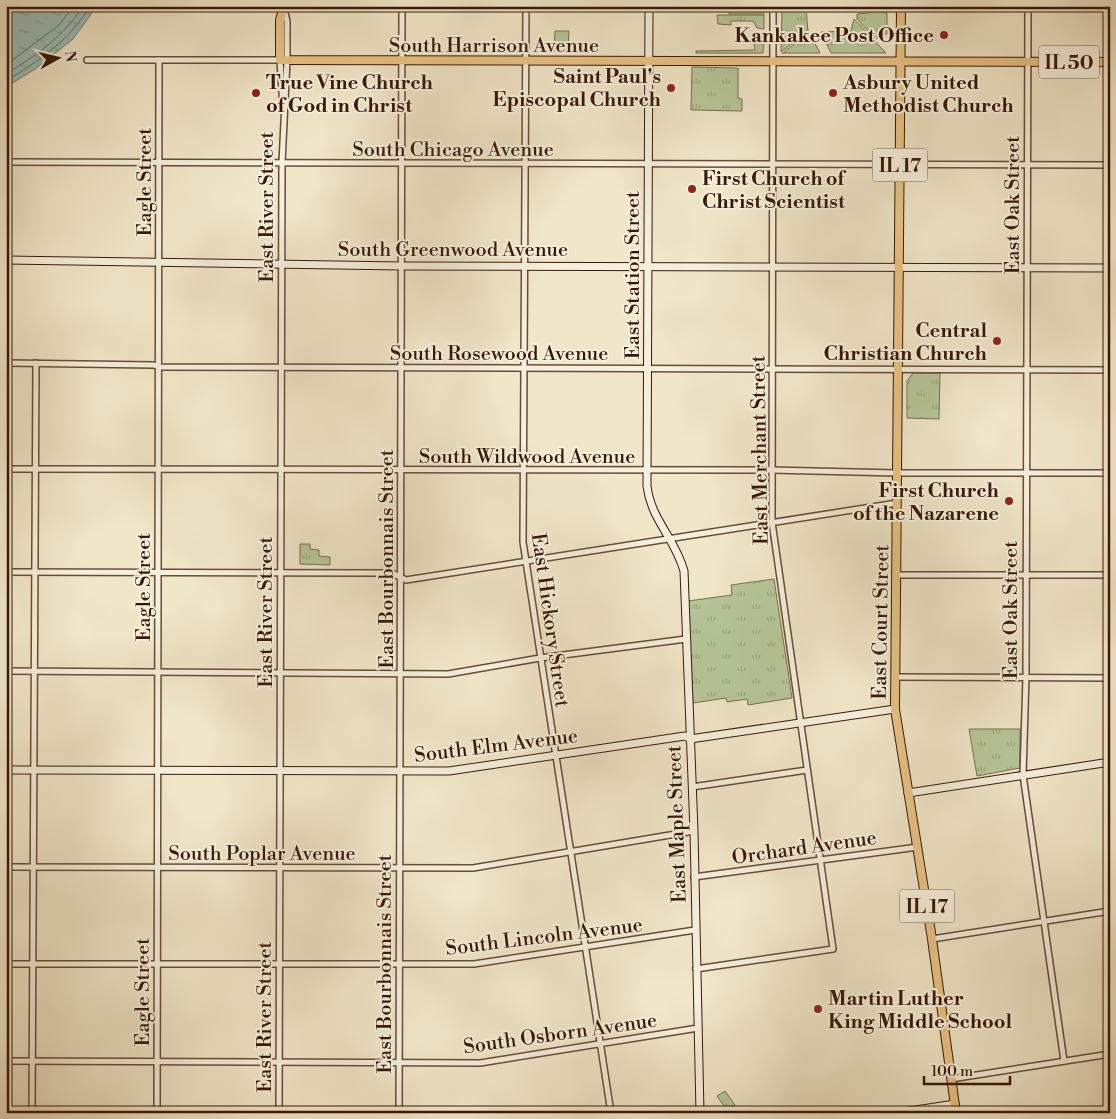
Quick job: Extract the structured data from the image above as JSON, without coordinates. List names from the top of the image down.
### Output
{
  "streets": {
    "main road": [
      "South Harrison Avenue",
      "IL 50",
      "IL 17",
      "East River Street",
      "East Court Street"
    ],
    "street": [
      "South Chicago Avenue",
      "Eagle Street",
      "East Oak Street",
      "South Greenwood Avenue",
      "East Station Street",
      "South Rosewood Avenue",
      "East Merchant Street",
      "South Wildwood Avenue",
      "East Bourbonnais Street",
      "East Hickory Street",
      "South Elm Avenue",
      "East Maple Street",
      "Orchard Avenue",
      "South Poplar Avenue",
      "South Lincoln Avenue",
      "South Osborn Avenue"
    ]
  },
  "crossings": [
    ["South Harrison Avenue", "IL 50"],
    ["South Harrison Avenue", "Eagle Street"],
    ["South Harrison Avenue", "East River Street"],
    ["South Harrison Avenue", "East Station Street"],
    ["South Harrison Avenue", "East Merchant Street"],
    ["South Harrison Avenue", "East Bourbonnais Street"],
    ["South Harrison Avenue", "East Hickory Street"],
    ["South Harrison Avenue", "East Court Street"],
    ["IL 50", "East Oak Street"],
    ["IL 50", "East Court Street"],
    ["South Chicago Avenue", "Eagle Street"],
    ["South Chicago Avenue", "East Oak Street"],
    ["South Chicago Avenue", "East River Street"],
    ["South Chicago Avenue", "East Station Street"],
    ["South Chicago Avenue", "East Merchant Street"],
    ["South Chicago Avenue", "East Bourbonnais Street"],
    ["South Chicago Avenue", "East Hickory Street"],
    ["South Chicago Avenue", "East Court Street"],
    ["Eagle Street", "South Greenwood Avenue"],
    ["Eagle Street", "South Rosewood Avenue"],
    ["Eagle Street", "South Wildwood Avenue"],
    ["Eagle Street", "South Elm Avenue"],
    ["Eagle Street", "South Poplar Avenue"],
    ["Eagle Street", "South Lincoln Avenue"],
    ["Eagle Street", "South Osborn Avenue"],
    ["East Oak Street", "South Greenwood Avenue"],
    ["East Oak Street", "South Rosewood Avenue"],
    ["East Oak Street", "South Wildwood Avenue"],
    ["East River Street", "South Greenwood Avenue"],
    ["East River Street", "South Rosewood Avenue"],
    ["East River Street", "South Wildwood Avenue"],
    ["East River Street", "South Elm Avenue"],
    ["East River Street", "South Poplar Avenue"],
    ["East River Street", "South Lincoln Avenue"],
    ["East River Street", "South Osborn Avenue"],
    ["South Greenwood Avenue", "East Station Street"],
    ["South Greenwood Avenue", "East Merchant Street"],
    ["South Greenwood Avenue", "East Bourbonnais Street"],
    ["South Greenwood Avenue", "East Hickory Street"],
    ["South Greenwood Avenue", "East Court Street"],
    ["East Station Street", "South Rosewood Avenue"],
    ["East Station Street", "South Wildwood Avenue"],
    ["East Station Street", "East Maple Street"],
    ["South Rosewood Avenue", "East Merchant Street"],
    ["South Rosewood Avenue", "East Bourbonnais Street"],
    ["South Rosewood Avenue", "East Hickory Street"],
    ["South Rosewood Avenue", "East Court Street"],
    ["East Merchant Street", "South Wildwood Avenue"],
    ["East Merchant Street", "South Elm Avenue"],
    ["East Merchant Street", "East Maple Street"],
    ["East Merchant Street", "Orchard Avenue"],
    ["South Wildwood Avenue", "East Bourbonnais Street"],
    ["South Wildwood Avenue", "East Hickory Street"],
    ["South Wildwood Avenue", "East Court Street"],
    ["East Bourbonnais Street", "South Elm Avenue"],
    ["East Bourbonnais Street", "South Poplar Avenue"],
    ["East Bourbonnais Street", "South Lincoln Avenue"],
    ["East Bourbonnais Street", "South Osborn Avenue"],
    ["East Hickory Street", "South Elm Avenue"],
    ["East Hickory Street", "South Poplar Avenue"],
    ["East Hickory Street", "South Lincoln Avenue"],
    ["East Hickory Street", "South Osborn Avenue"],
    ["East Court Street", "South Elm Avenue"],
    ["East Court Street", "Orchard Avenue"],
    ["South Elm Avenue", "East Maple Street"],
    ["East Maple Street", "Orchard Avenue"],
    ["East Maple Street", "South Poplar Avenue"],
    ["East Maple Street", "South Lincoln Avenue"],
    ["East Maple Street", "South Osborn Avenue"]
  ],
  "places": [
    "Kankakee Post Office",
    "Saint Paul's Episcopal Church",
    "True Vine Church of God in Christ",
    "Asbury United Methodist Church",
    "First Church of Christ Scientist",
    "Central Christian Church",
    "First Church of the Nazarene",
    "Martin Luther King Middle School"
  ],
  "scale_bar": "100 m",
  "north": "right"
}
